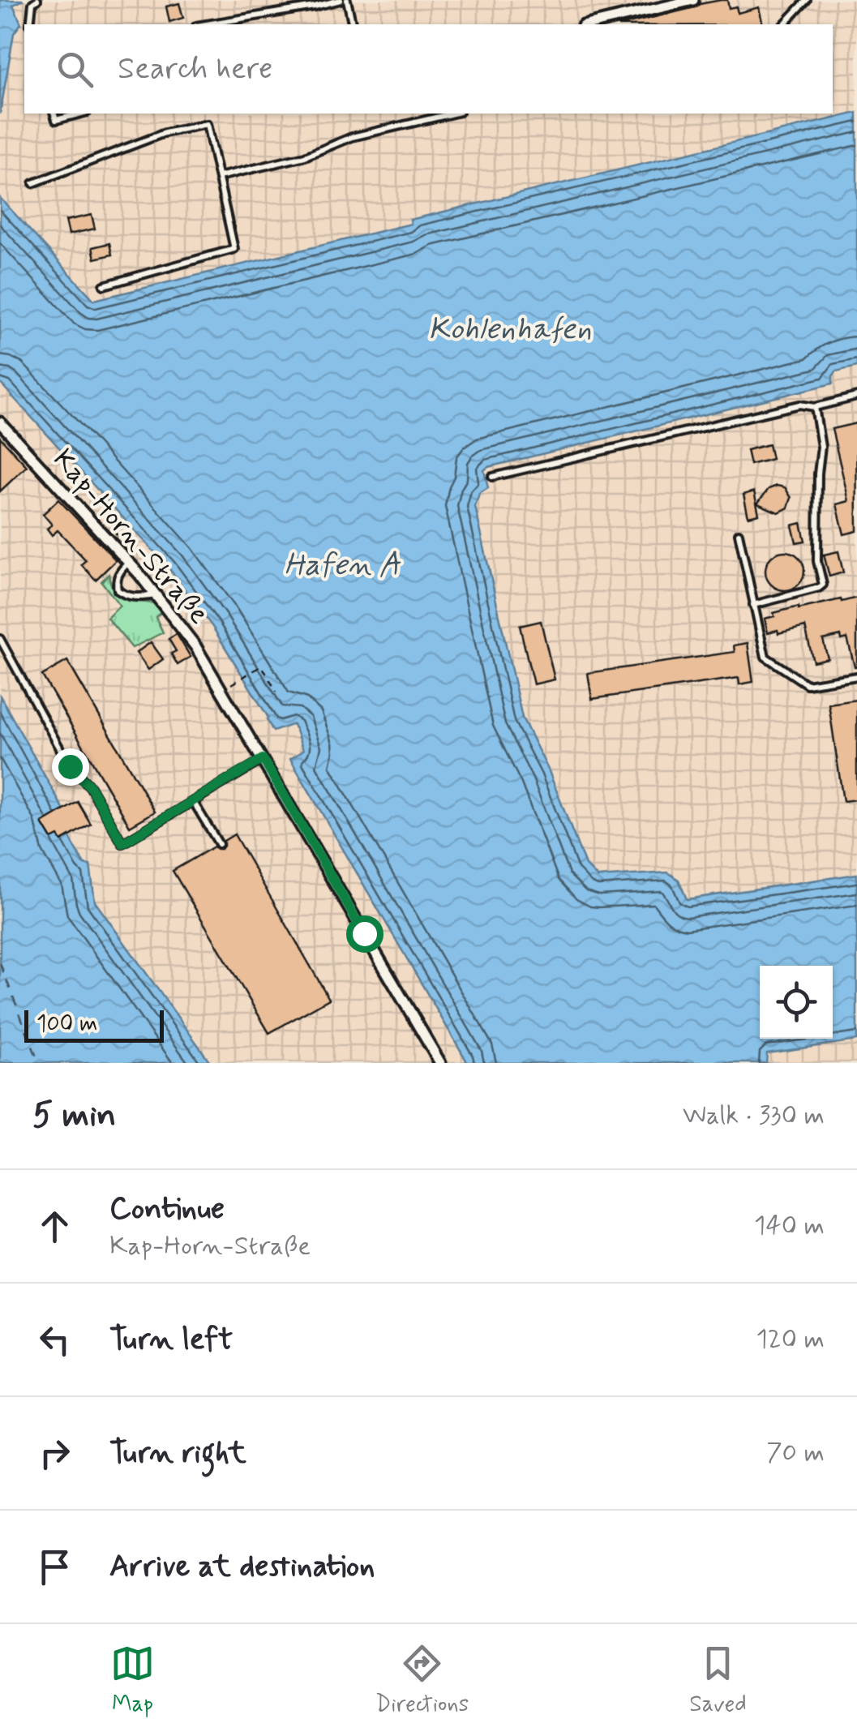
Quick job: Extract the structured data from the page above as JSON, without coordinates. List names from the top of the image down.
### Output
{
  "streets": {
    "street": ["Kap-Horn-Straße"]
  },
  "water": ["Kohlenhafen", "Hafen A"],
  "scale_bar": "100 m",
  "page": {
    "search": "Search here",
    "scale": "100 m",
    "heading": ["5 min", "Walk · 330 m"],
    "list": [
      ["Continue", "Kap-Horn-Straße", "140 m"],
      ["Turn left", "120 m"],
      ["Turn right", "70 m"],
      "Arrive at destination"
    ],
    "nav": ["Map", "Directions", "Saved"]
  }
}
